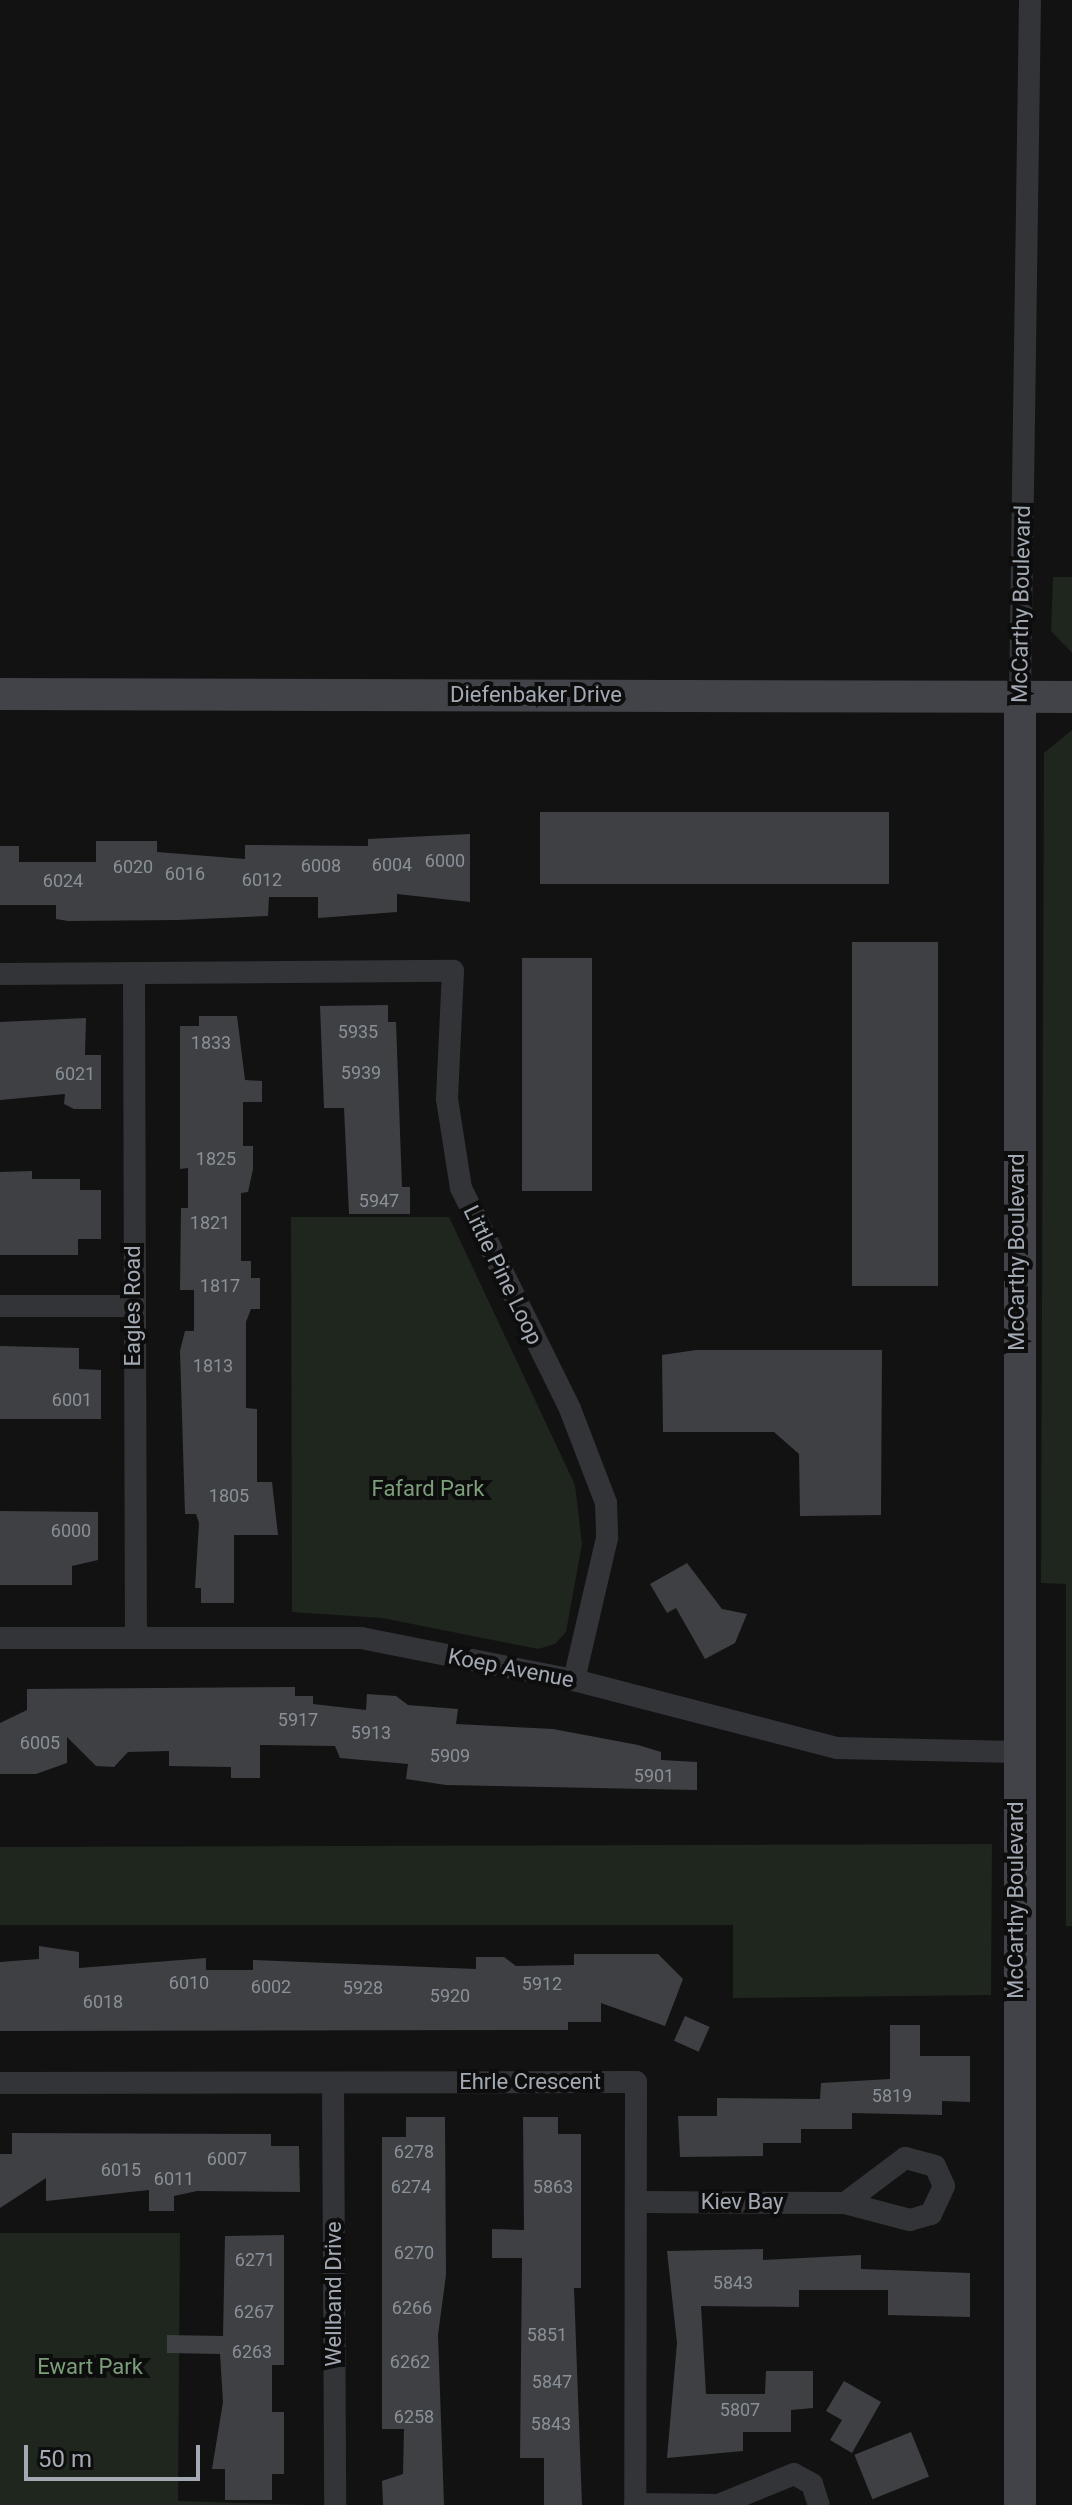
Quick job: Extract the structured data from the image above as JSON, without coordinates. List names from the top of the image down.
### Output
{
  "streets": {
    "main road": ["McCarthy Boulevard", "Diefenbaker Drive"],
    "street": [
      "Little Pine Loop",
      "Eagles Road",
      "Koep Avenue",
      "Ehrle Crescent",
      "Kiev Bay",
      "Wellband Drive"
    ]
  },
  "crossings": [
    ["McCarthy Boulevard", "Diefenbaker Drive"],
    ["McCarthy Boulevard", "Koep Avenue"],
    ["Little Pine Loop", "Eagles Road"],
    ["Little Pine Loop", "Koep Avenue"],
    ["Eagles Road", "Koep Avenue"],
    ["Ehrle Crescent", "Kiev Bay"],
    ["Ehrle Crescent", "Wellband Drive"]
  ],
  "parks": ["Fafard Park", "Ewart Park"],
  "house_numbers": [
    "6000",
    "6004",
    "6008",
    "6020",
    "6016",
    "6012",
    "6024",
    "5935",
    "1833",
    "5939",
    "6021",
    "1825",
    "5947",
    "1821",
    "1817",
    "1813",
    "6001",
    "1805",
    "6000",
    "5917",
    "5913",
    "6005",
    "5909",
    "5901",
    "6010",
    "5912",
    "6002",
    "5928",
    "5920",
    "6018",
    "5819",
    "6278",
    "6007",
    "6015",
    "6011",
    "6274",
    "5863",
    "6270",
    "6271",
    "5843",
    "6266",
    "6267",
    "5851",
    "6263",
    "6262",
    "5847",
    "5807",
    "6258",
    "5843"
  ],
  "scale_bar": "50 m"
}
